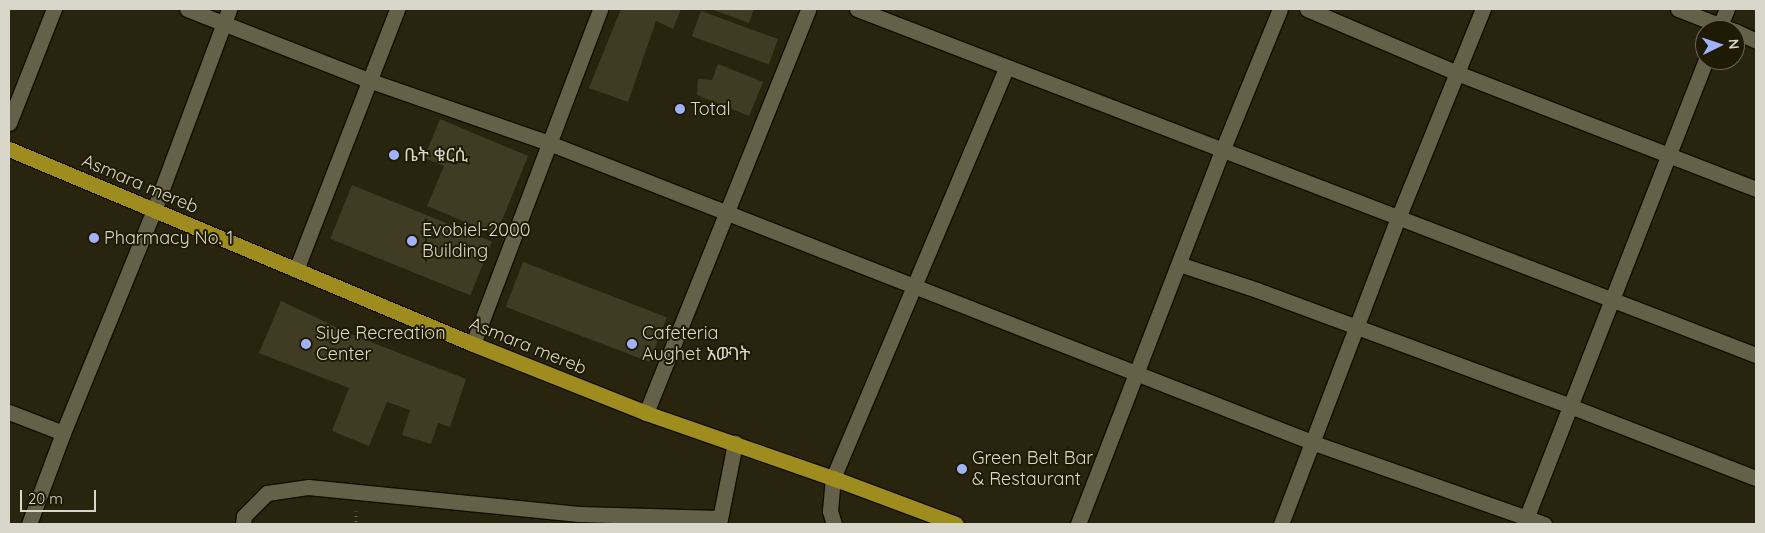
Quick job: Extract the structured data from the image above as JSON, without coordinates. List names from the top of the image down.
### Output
{
  "streets": {
    "highway": ["Asmara mereb"]
  },
  "places": [
    "Total",
    "ቤት ቁርሲ",
    "Pharmacy No. 1",
    "Evobiel-2000 Building",
    "Siye Recreation Center",
    "Cafeteria Aughet አውገት",
    "Green Belt Bar & Restaurant"
  ],
  "scale_bar": "20 m",
  "north": "right"
}
